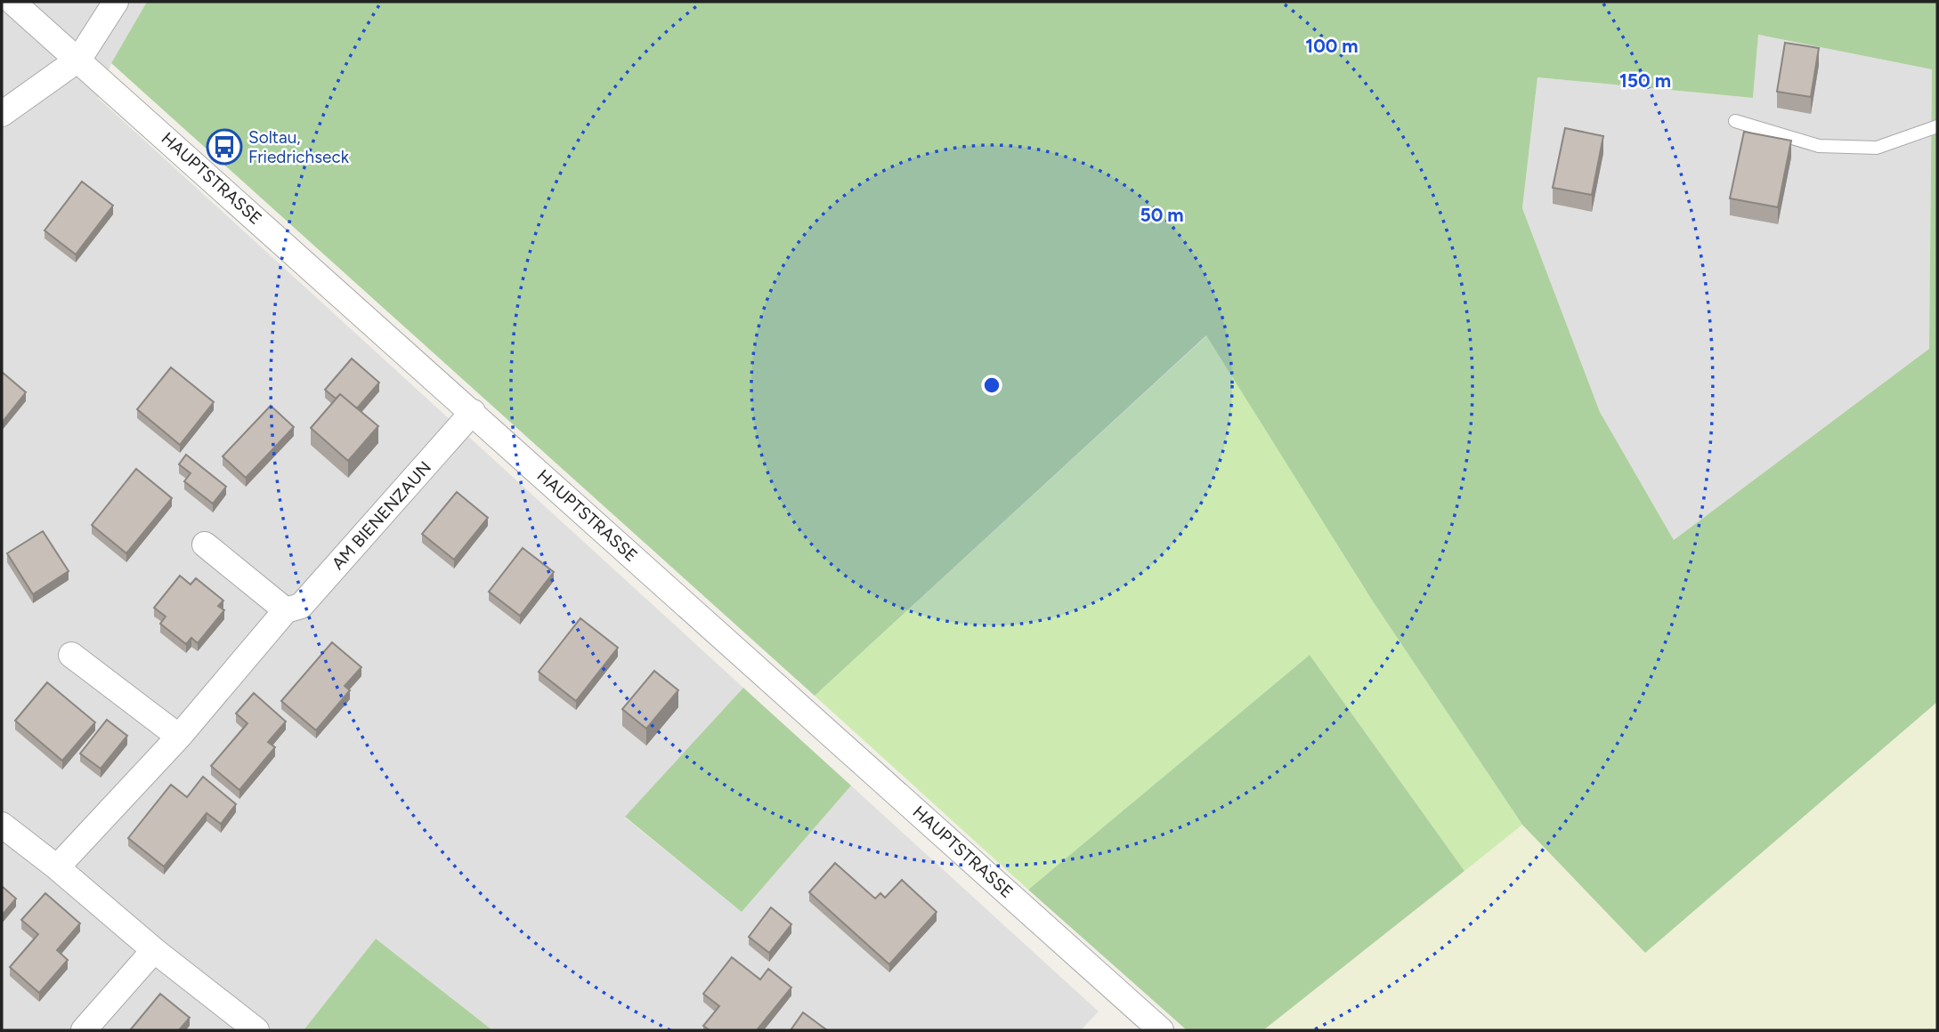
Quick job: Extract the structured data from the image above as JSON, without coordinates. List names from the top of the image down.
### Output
{
  "streets": {
    "street": ["HAUPTSTRASSE", "AM BIENENZAUN"]
  },
  "crossings": [
    ["HAUPTSTRASSE", "AM BIENENZAUN"]
  ],
  "places": {
    "bus stop": ["Soltau, Friedrichseck"]
  },
  "rings": ["100 m", "150 m", "50 m"]
}
